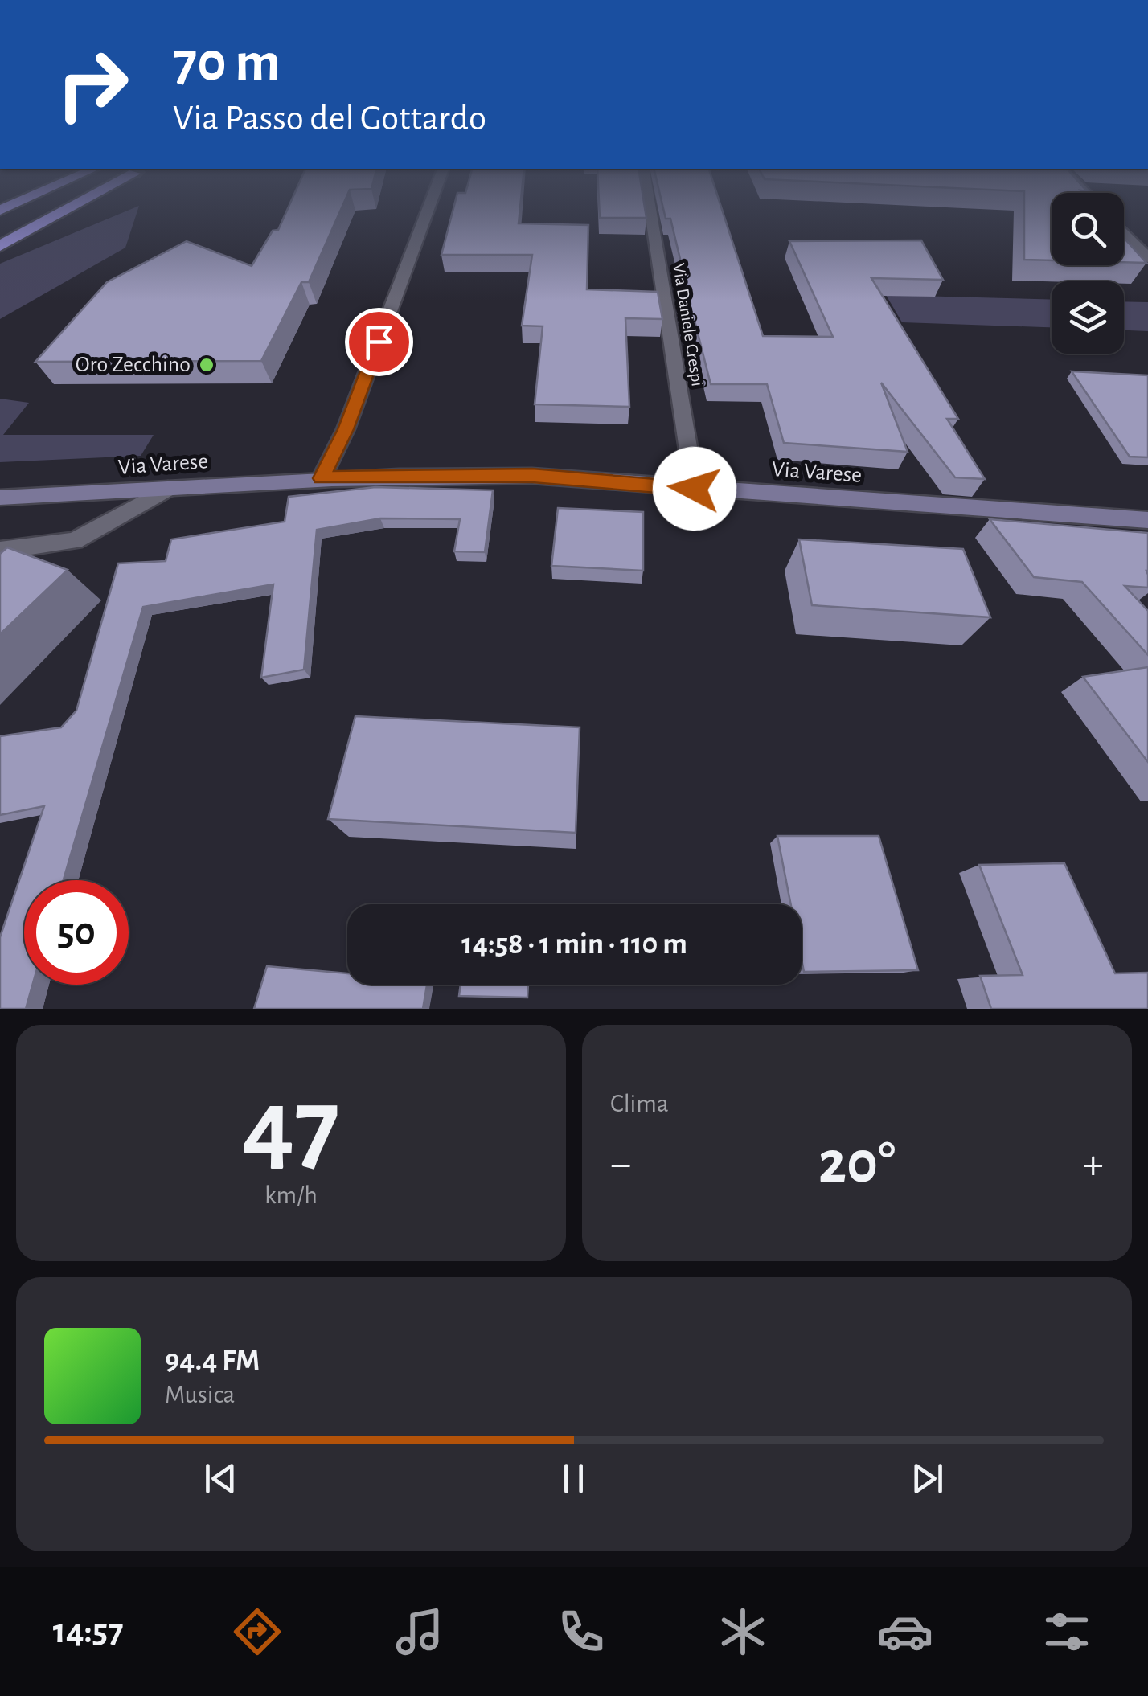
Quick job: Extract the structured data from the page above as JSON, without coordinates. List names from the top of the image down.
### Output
{
  "streets": {
    "main road": ["Via Varese"],
    "street": ["Via Daniele Crespi"]
  },
  "crossings": [
    ["Via Daniele Crespi", "Via Varese"]
  ],
  "places": ["Oro Zecchino"],
  "page": {
    "turn": ["70 m", "Via Passo del Gottardo"],
    "limit": "50",
    "trip": "14:58 · 1 min · 110 m",
    "tile": [
      ["47", "km/h"],
      "Clima"
    ],
    "heat": ["−", "20°", "+"],
    "song": ["94.4 FM", "Musica"],
    "tabs": "14:57"
  }
}
